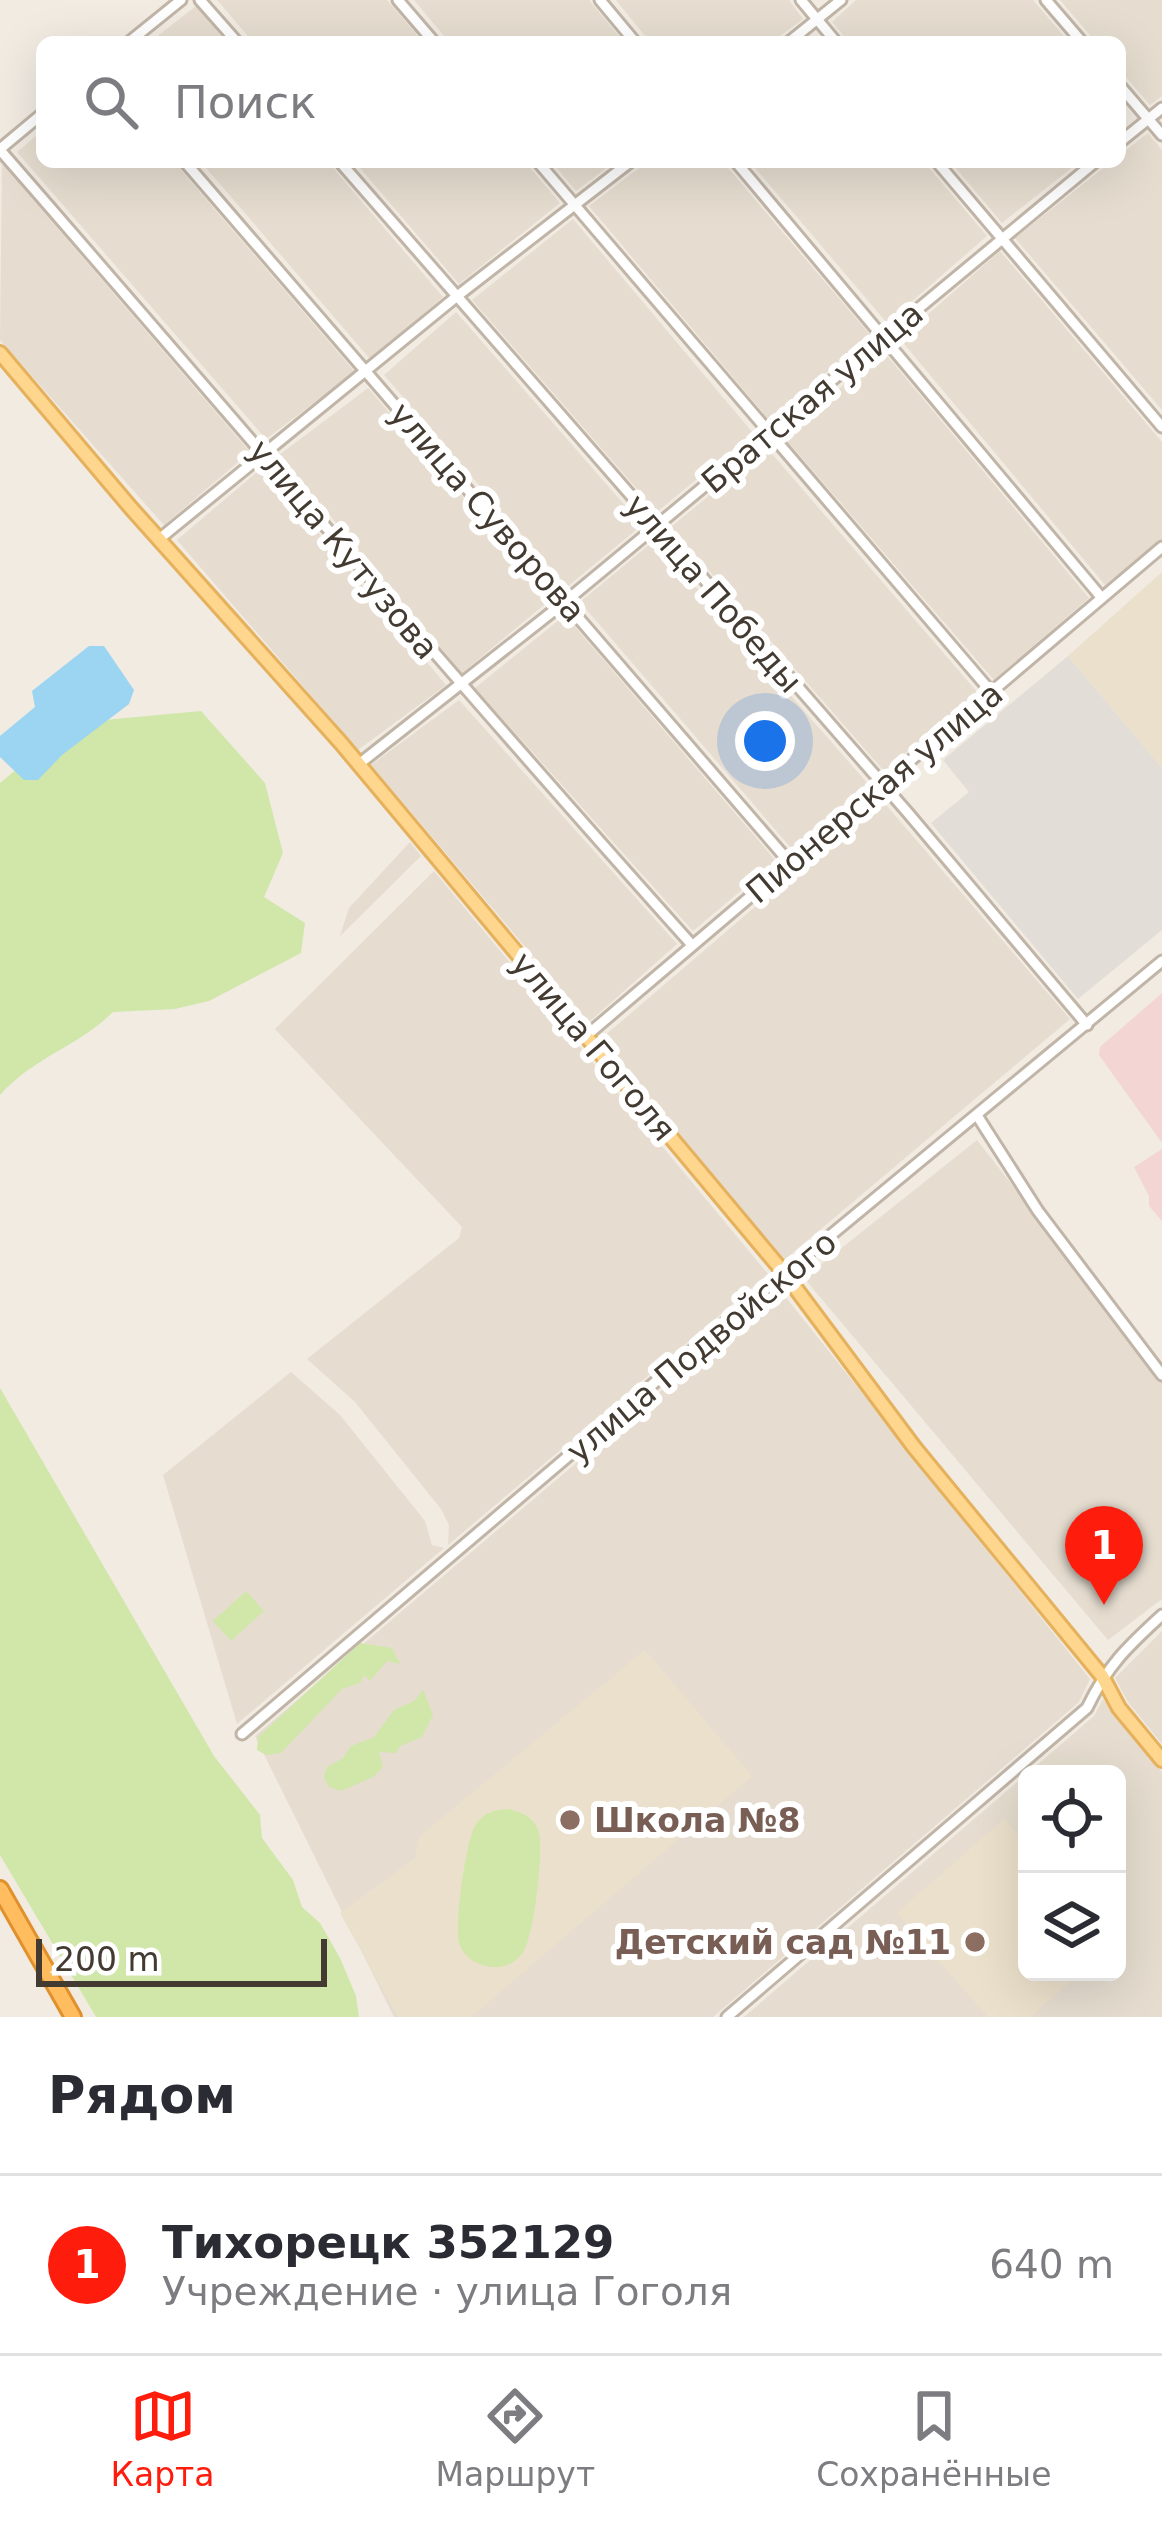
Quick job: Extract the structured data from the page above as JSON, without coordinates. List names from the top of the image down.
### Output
{
  "streets": {
    "main road": ["улица Гоголя"],
    "street": [
      "Братская улица",
      "улица Суворова",
      "улица Кутузова",
      "улица Победы",
      "Пионерская улица",
      "улица Подвойского"
    ]
  },
  "crossings": [
    ["Братская улица", "улица Суворова"],
    ["Братская улица", "улица Кутузова"],
    ["Братская улица", "улица Победы"],
    ["Братская улица", "улица Гоголя"],
    ["улица Суворова", "Пионерская улица"],
    ["улица Кутузова", "Пионерская улица"],
    ["улица Победы", "Пионерская улица"],
    ["улица Победы", "улица Подвойского"],
    ["Пионерская улица", "улица Гоголя"],
    ["улица Гоголя", "улица Подвойского"]
  ],
  "places": ["Школа №8", "Детский сад №11"],
  "scale_bar": "200 m",
  "page": {
    "search": "Поиск",
    "pins": "1",
    "scale": "200 m",
    "heading": "Рядом",
    "list": [
      {
        "mark": "1",
        "name": "Тихорецк 352129",
        "note": "Учреждение · улица Гоголя",
        "value": "640 m"
      }
    ],
    "nav": ["Карта", "Маршрут", "Сохранённые"]
  }
}
